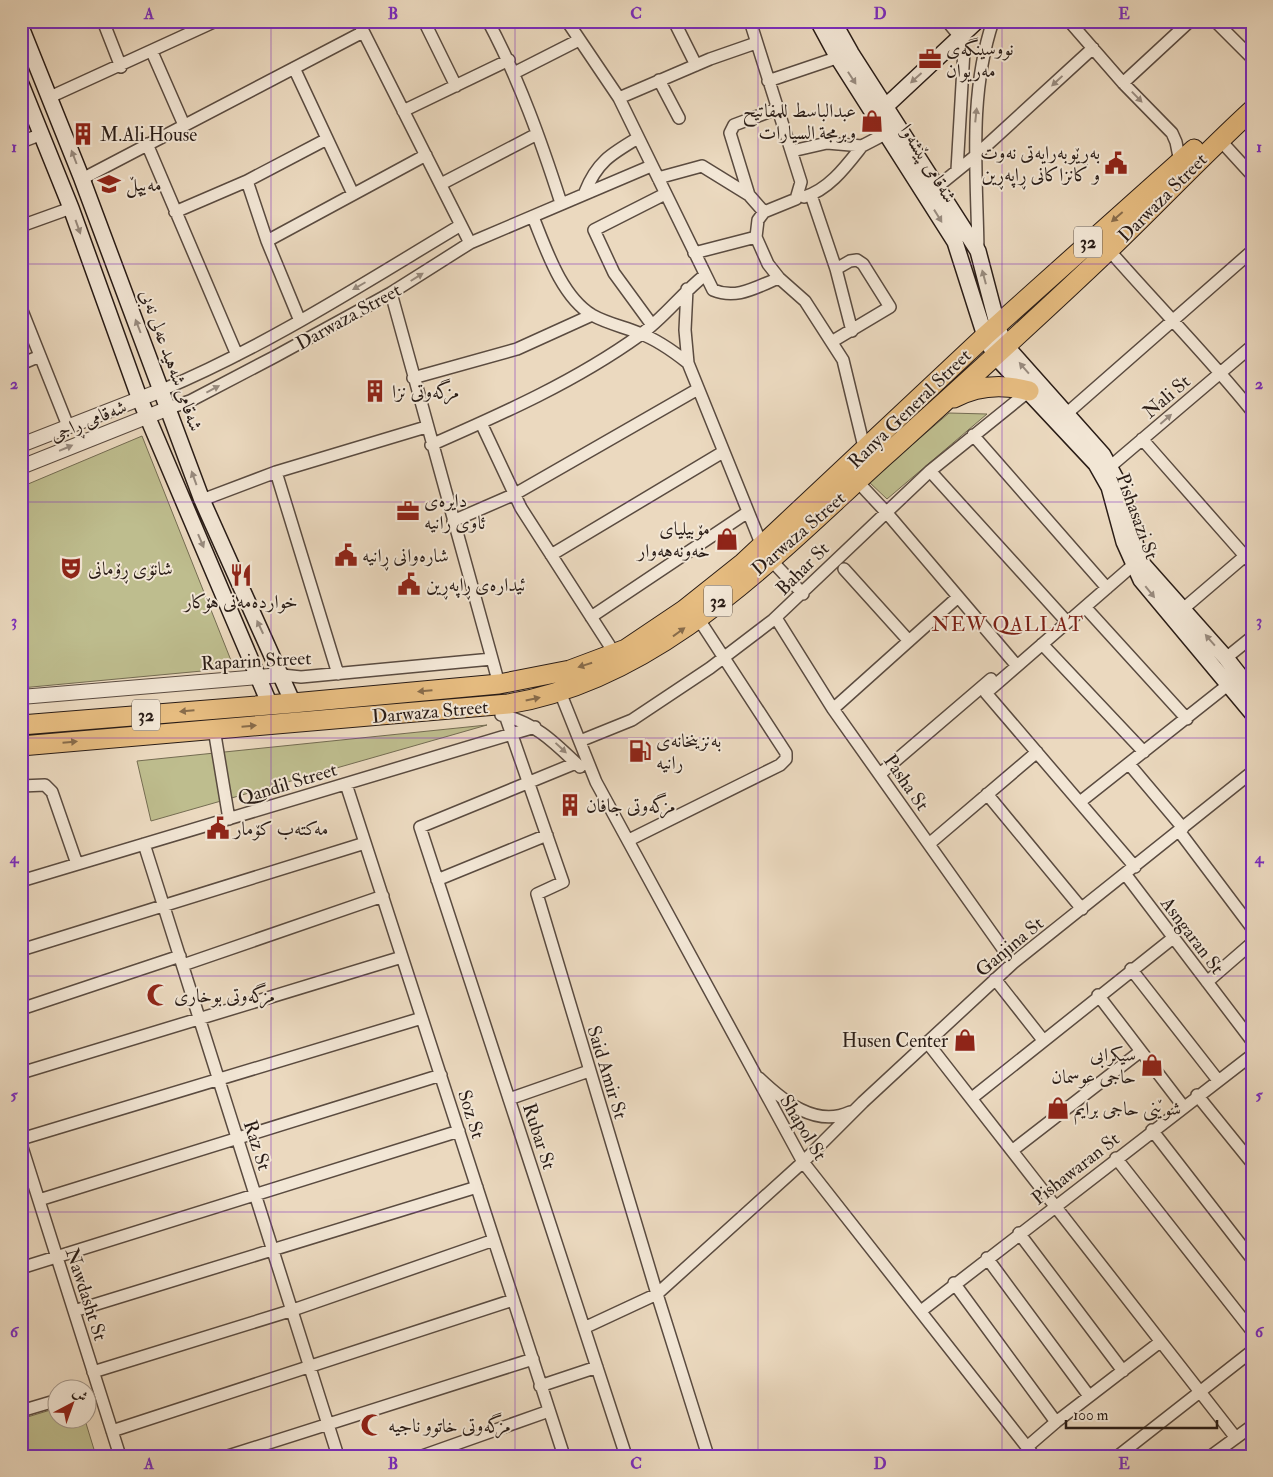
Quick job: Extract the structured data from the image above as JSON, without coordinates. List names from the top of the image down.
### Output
{
  "streets": {
    "highway": ["Darwaza Street", "32", "Ranya General Street"],
    "main road": ["شەقامی پێشەوا", "شەقامی شەهید عەلی نەبی", "Pishasazi St"],
    "street": [
      "Nali St",
      "شەقامی ڕاجی",
      "Bahar St",
      "Raparin Street",
      "Pasha St",
      "Qandil Street",
      "Asngaran St",
      "Ganjina St",
      "Said Amir St",
      "Soz St",
      "Shapol St",
      "Rubar St",
      "Raz St",
      "Pishawaran St",
      "Nawdasht St"
    ]
  },
  "crossings": [
    ["شەقامی پێشەوا", "Ranya General Street"],
    ["شەقامی پێشەوا", "Pishasazi St"],
    ["Darwaza Street", "شەقامی شەهید عەلی نەبی"],
    ["Darwaza Street", "Ranya General Street"],
    ["Darwaza Street", "شەقامی ڕاجی"],
    ["Darwaza Street", "Pishasazi St"],
    ["32", "Ranya General Street"],
    ["شەقامی شەهید عەلی نەبی", "Ranya General Street"],
    ["شەقامی شەهید عەلی نەبی", "شەقامی ڕاجی"],
    ["شەقامی شەهید عەلی نەبی", "Raparin Street"],
    ["Nali St", "Pishasazi St"],
    ["Ranya General Street", "Pishasazi St"],
    ["Pishasazi St", "Bahar St"],
    ["Bahar St", "Pasha St"],
    ["Pasha St", "Ganjina St"],
    ["Qandil Street", "Said Amir St"],
    ["Qandil Street", "Soz St"],
    ["Qandil Street", "Raz St"],
    ["Asngaran St", "Ganjina St"],
    ["Ganjina St", "Said Amir St"],
    ["Ganjina St", "Shapol St"],
    ["Ganjina St", "Rubar St"],
    ["Said Amir St", "Rubar St"],
    ["Shapol St", "Pishawaran St"]
  ],
  "one_way": ["Ranya General Street"],
  "districts": ["NEW QALLAT"],
  "places": {
    "office": ["نووسینگەی مەریوان", "دایرەی ئاوی رانیە"],
    "shop": [
      "عبدالباسط للمفاتيح وبرمجة السيارات",
      "مۆبیلیای خەونەهەوار",
      "Husen Center",
      "سیکرابی حاجی عوسمان",
      "شوێنی حاجی برایم"
    ],
    "building": ["M.Ali House", "مزگەوتی نزا", "مزگەوتی جافان"],
    "public building": [
      "بەڕێوبەرایەتی نەوت و کانزاکانی ڕاپەڕین",
      "شارەوانی ڕانیە",
      "ئیدارەی ڕاپەڕین",
      "مەکتەب کۆمار"
    ],
    "school or university": ["مەیپڵ"],
    "theatre": ["شانۆی ڕۆمانی"],
    "restaurant": ["خواردەمەنی هۆکار"],
    "fuel station": ["بەنزینخانەی رانیە"],
    "mosque": ["مزگەوتی بوخاری", "مزگەوتی خاتوو ناجیە"]
  },
  "scale_bar": "100 m",
  "north": "top right",
  "grid": {
    "columns": [
      "A",
      "B",
      "C",
      "D",
      "E"
    ],
    "rows": [
      "1",
      "2",
      "3",
      "4",
      "5",
      "6"
    ]
  }
}
